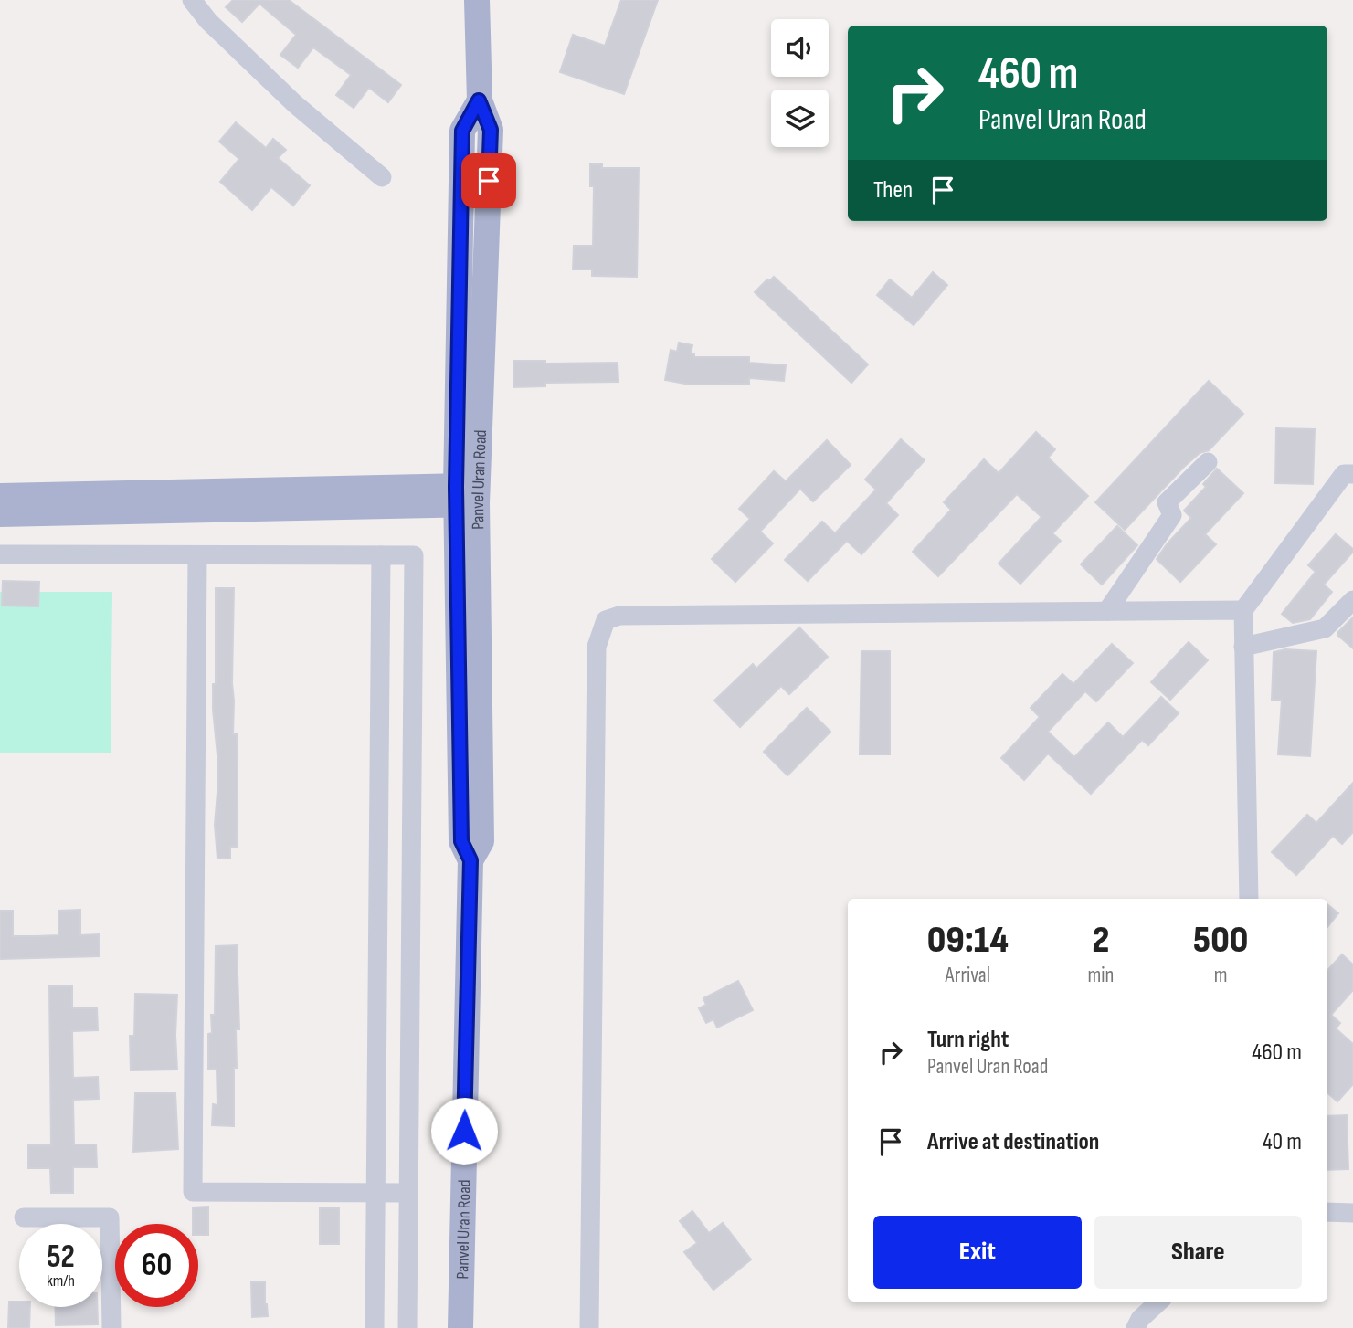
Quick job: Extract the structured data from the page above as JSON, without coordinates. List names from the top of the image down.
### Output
{
  "streets": {
    "main road": ["Panvel Uran Road"]
  },
  "page": {
    "turn": ["460 m", "Panvel Uran Road"],
    "then": "Then",
    "eta": [
      "09:14",
      "Arrival",
      "2",
      "min",
      "500",
      "m"
    ],
    "list": [
      {
        "name": "Turn right",
        "note": "Panvel Uran Road",
        "value": "460 m"
      },
      {
        "name": "Arrive at destination",
        "value": "40 m"
      }
    ],
    "buttons": ["Exit", "Share"],
    "speed": "52 km/h",
    "limit": "60"
  }
}
